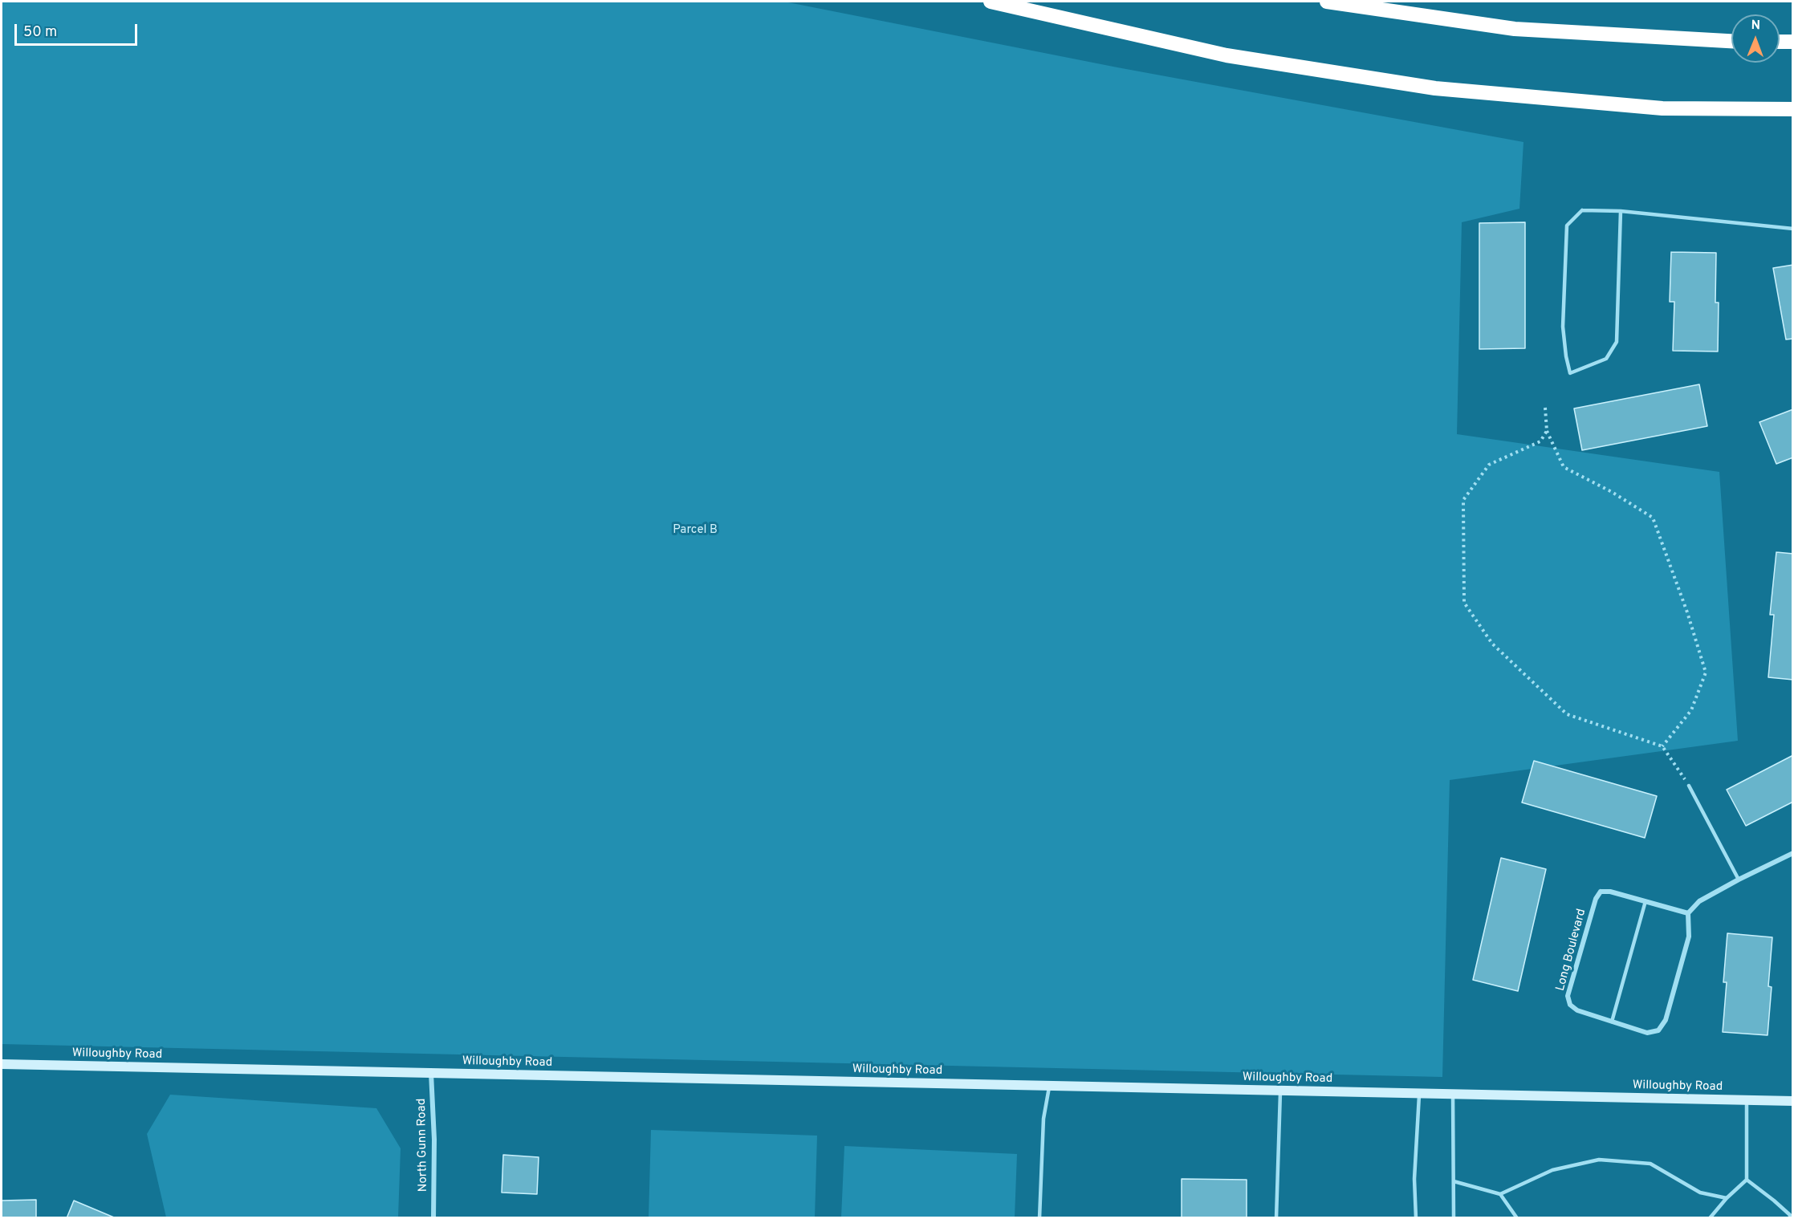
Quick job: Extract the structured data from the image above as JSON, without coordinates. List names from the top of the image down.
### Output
{
  "streets": {
    "street": ["Long Boulevard", "Willoughby Road", "North Gunn Road"]
  },
  "crossings": [
    ["Willoughby Road", "North Gunn Road"]
  ],
  "parks": ["Parcel B"],
  "scale_bar": "50 m",
  "north": "top"
}
